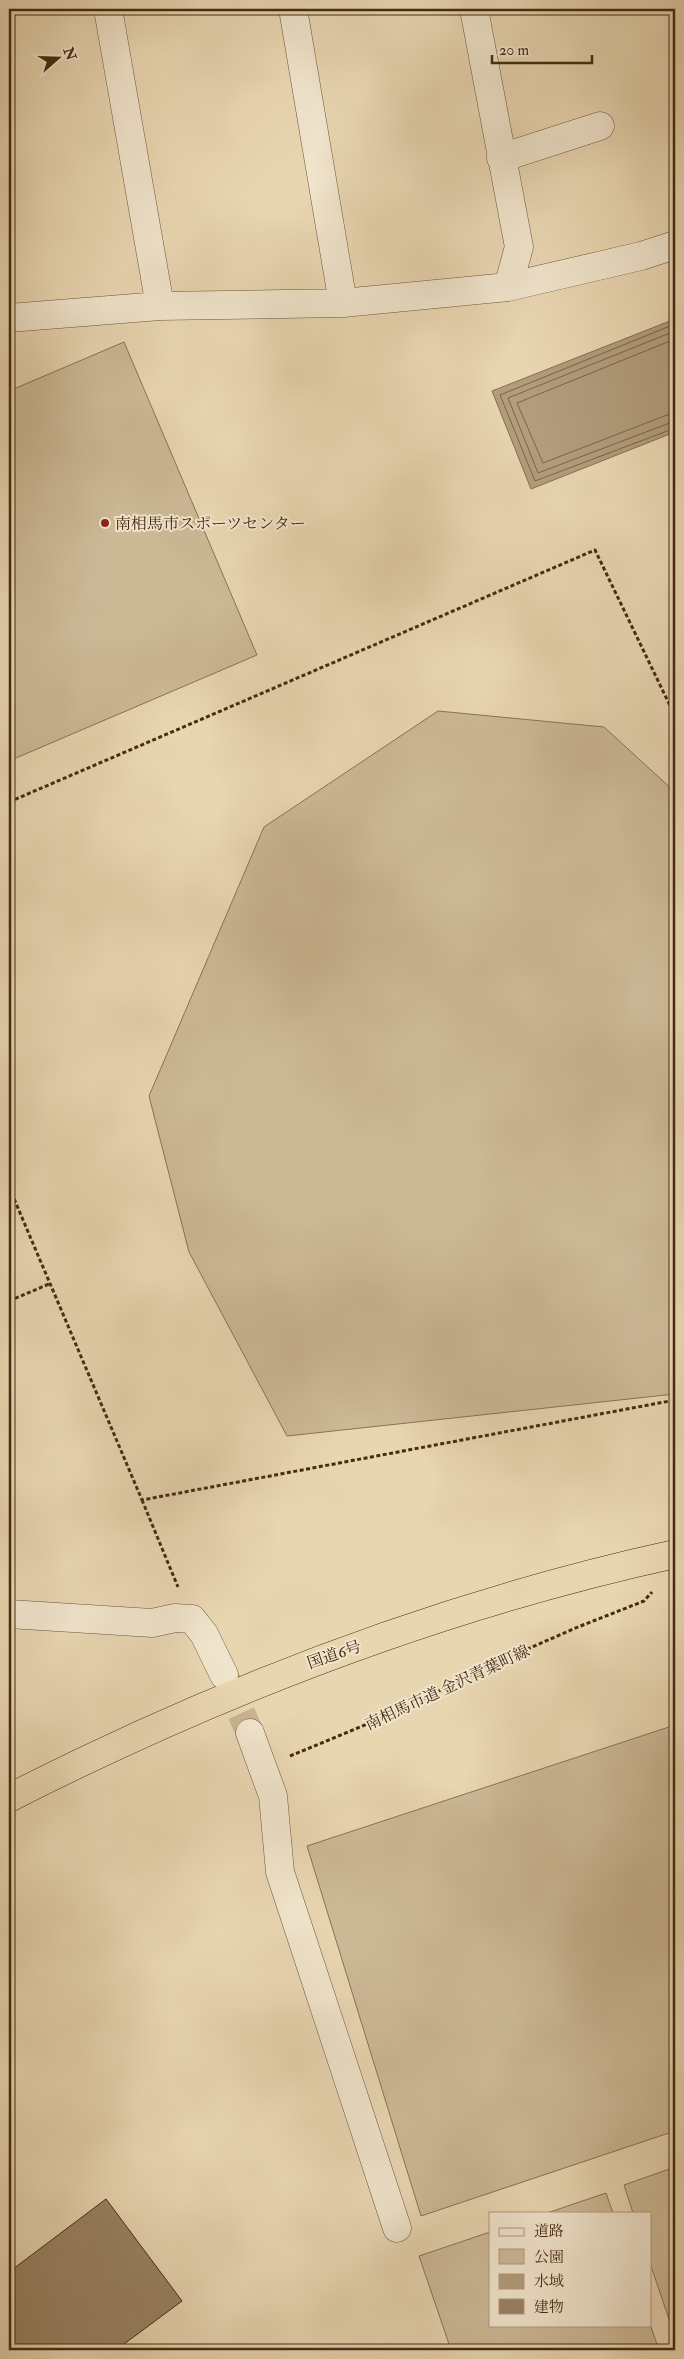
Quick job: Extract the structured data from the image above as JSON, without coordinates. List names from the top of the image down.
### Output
{
  "streets": {
    "highway": ["国道6号"],
    "path": ["南相馬市道 金沢青葉町線"]
  },
  "places": ["南相馬市スポーツセンター"],
  "legend": [
    "道路",
    "公園",
    "水域",
    "建物"
  ],
  "scale_bar": "20 m",
  "north": "right"
}
